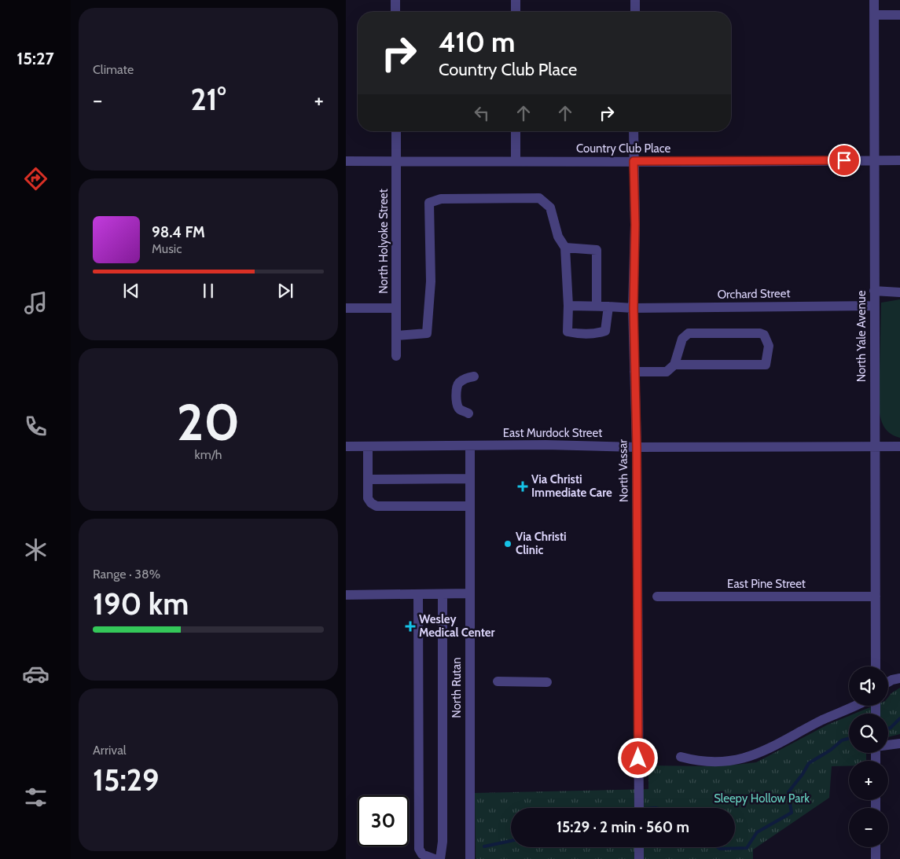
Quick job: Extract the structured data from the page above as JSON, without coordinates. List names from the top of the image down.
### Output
{
  "streets": {
    "street": [
      "Country Club Place",
      "North Holyoke Street",
      "Orchard Street",
      "North Yale Avenue",
      "East Murdock Street",
      "North Vassar",
      "East Pine Street",
      "North Rutan"
    ]
  },
  "crossings": [
    ["Country Club Place", "North Holyoke Street"],
    ["Country Club Place", "North Yale Avenue"],
    ["Country Club Place", "North Vassar"],
    ["Orchard Street", "North Yale Avenue"],
    ["Orchard Street", "North Vassar"],
    ["North Yale Avenue", "East Murdock Street"],
    ["North Yale Avenue", "East Pine Street"],
    ["East Murdock Street", "North Vassar"],
    ["East Murdock Street", "North Rutan"]
  ],
  "parks": ["Sleepy Hollow Park"],
  "places": {
    "health": ["Via Christi Immediate Care", "Wesley Medical Center"],
    "other": ["Via Christi Clinic"]
  },
  "page": {
    "tabs": "15:27",
    "tile": [
      "Climate",
      ["20", "km/h"],
      ["Range · 38%", "190 km"],
      ["Arrival", "15:29"]
    ],
    "turn": ["410 m", "Country Club Place"],
    "heat": ["−", "21°", "+"],
    "song": ["98.4 FM", "Music"],
    "map_buttons": ["+", "−"],
    "limit": "30",
    "trip": "15:29 · 2 min · 560 m"
  }
}
